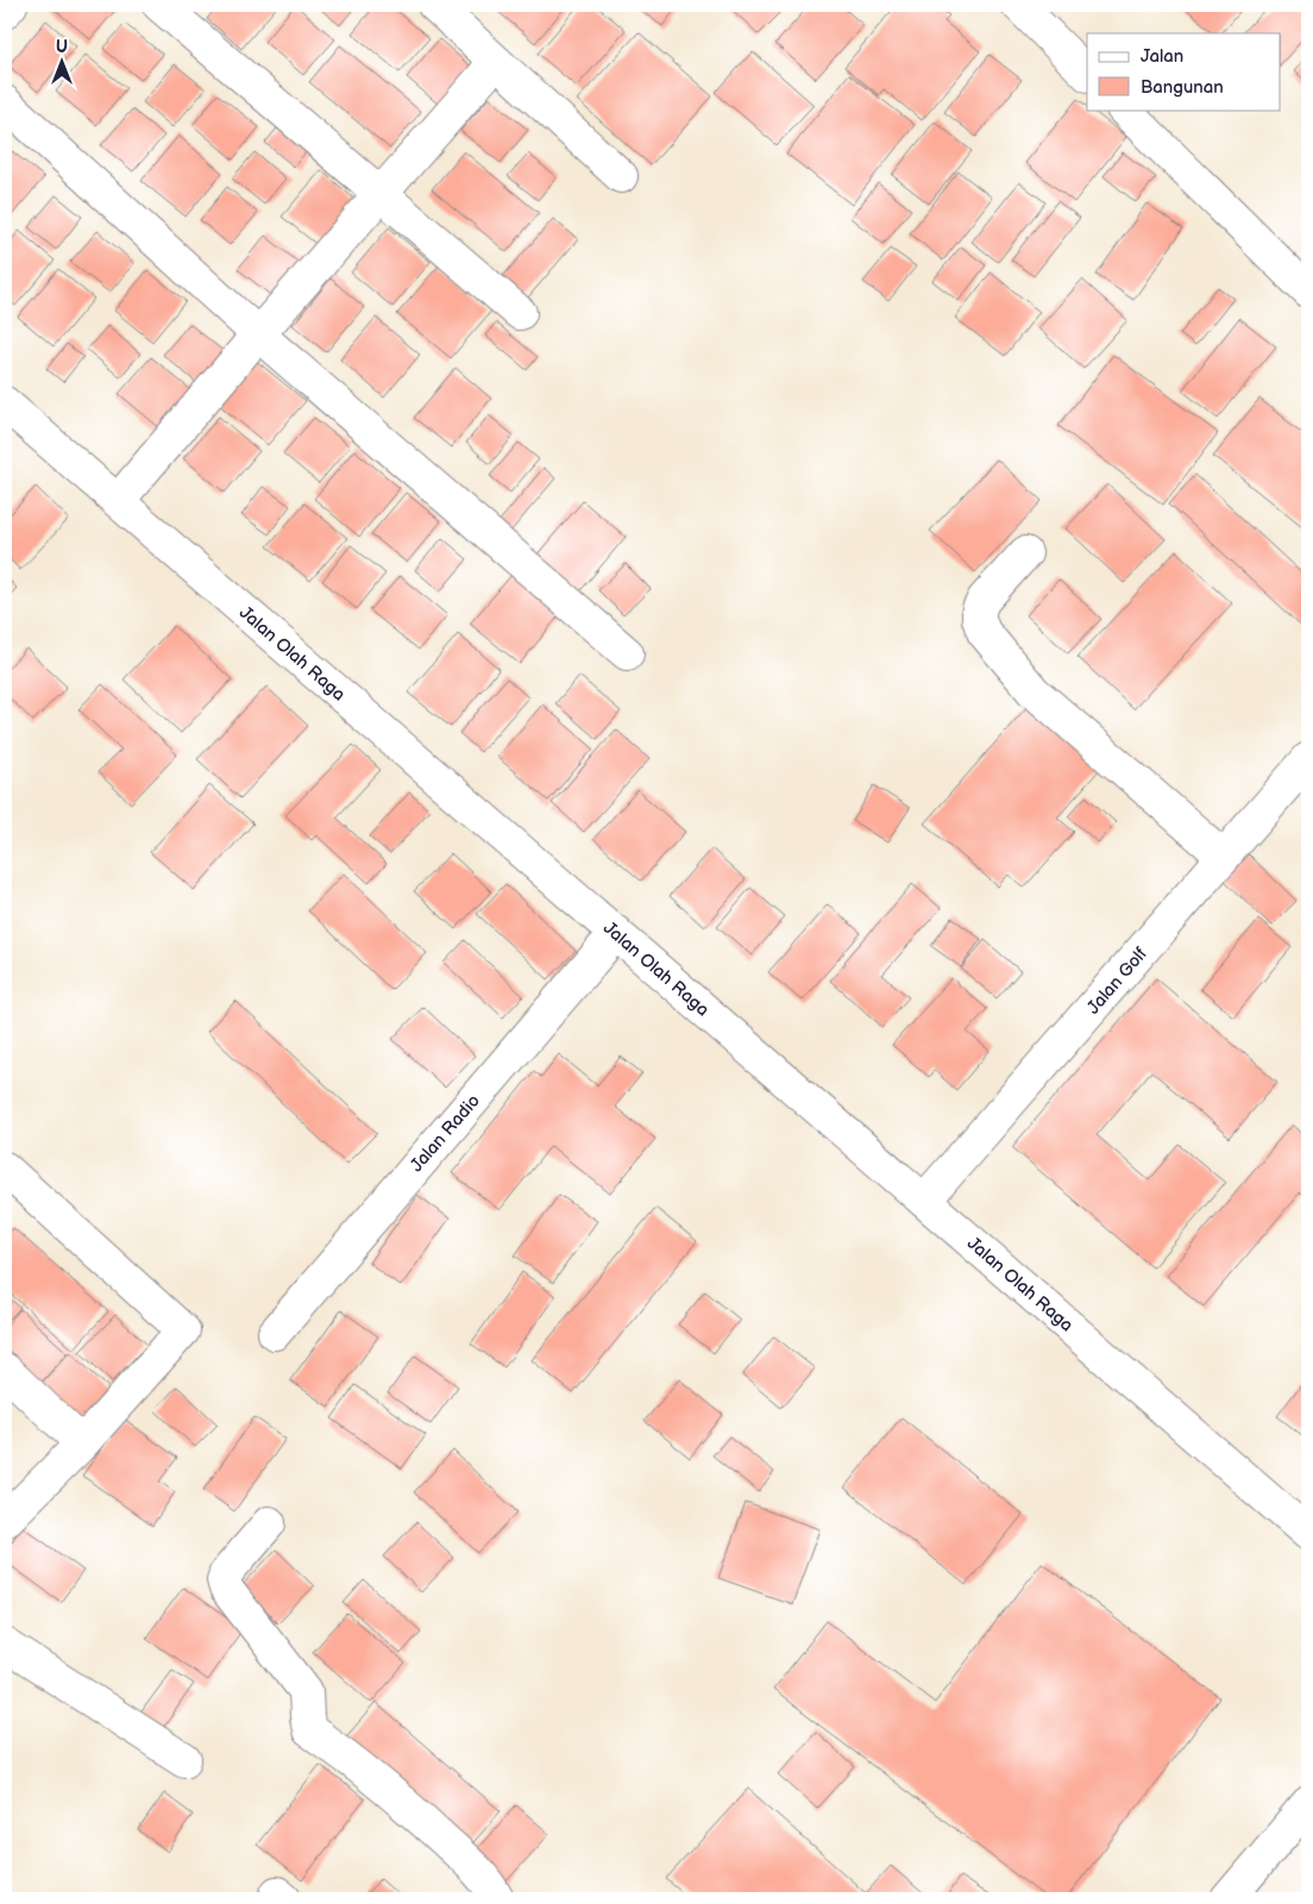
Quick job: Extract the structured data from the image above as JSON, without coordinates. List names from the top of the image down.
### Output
{
  "streets": {
    "street": ["Jalan Olah Raga", "Jalan Golf", "Jalan Radio"]
  },
  "crossings": [
    ["Jalan Olah Raga", "Jalan Golf"],
    ["Jalan Olah Raga", "Jalan Radio"]
  ],
  "legend": ["Jalan", "Bangunan"],
  "north": "top"
}
